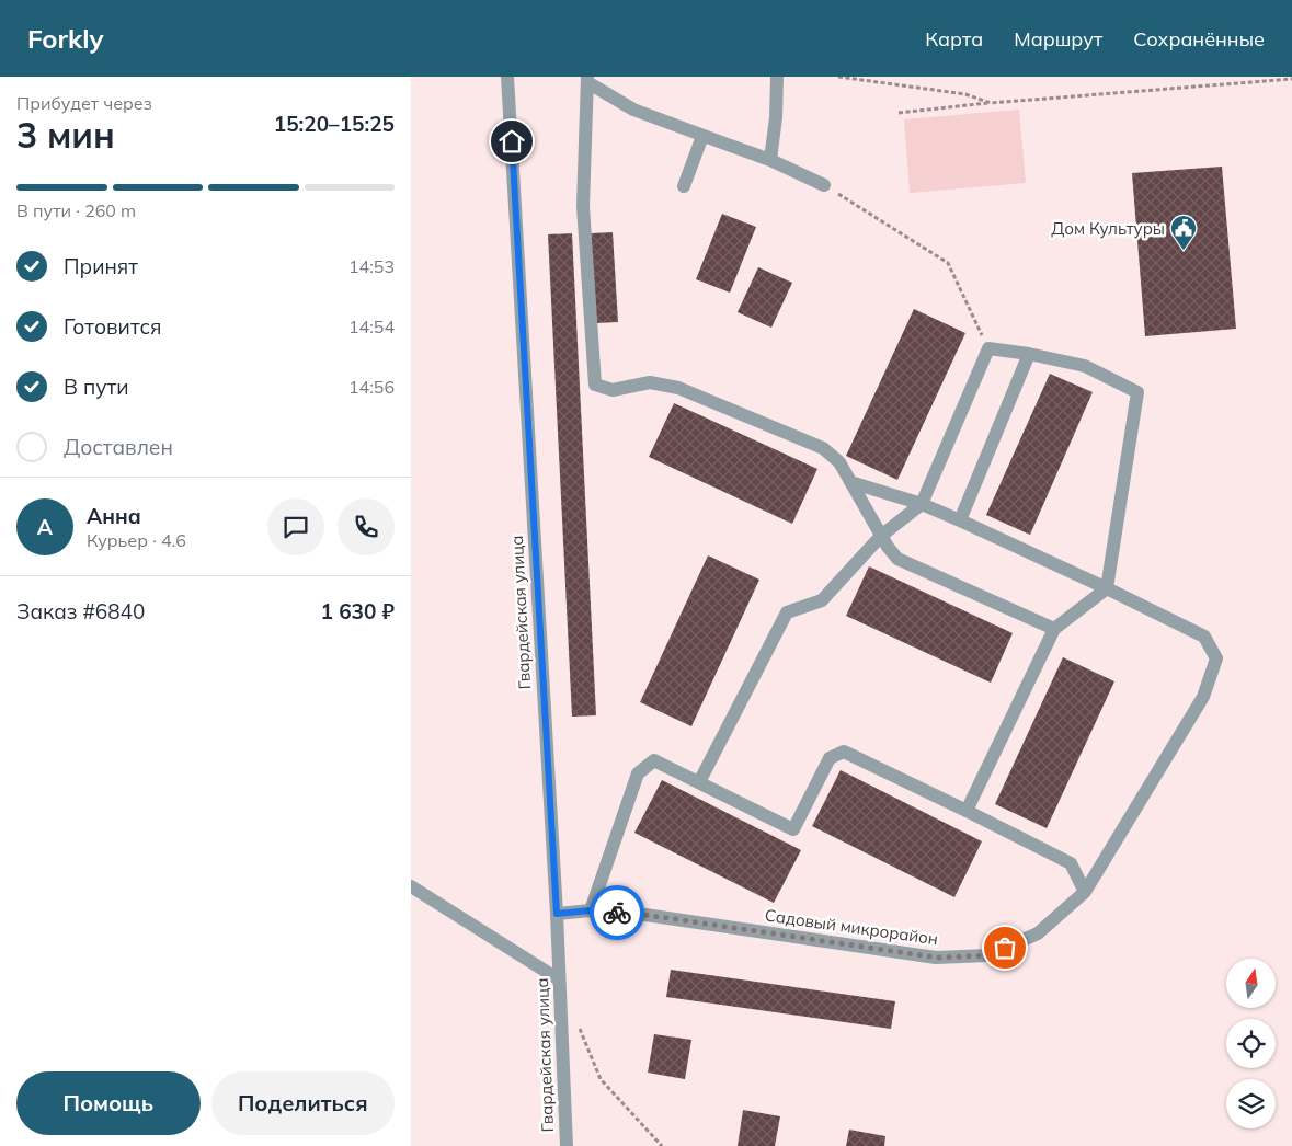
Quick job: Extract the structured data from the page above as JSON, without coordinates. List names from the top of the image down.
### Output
{
  "streets": {
    "street": ["Гвардейская улица", "Садовый микрорайон"]
  },
  "crossings": [
    ["Гвардейская улица", "Садовый микрорайон"]
  ],
  "places": {
    "public building": ["Дом Культуры"]
  },
  "north": "top",
  "page": {
    "header": "Forkly",
    "nav": ["Карта", "Маршрут", "Сохранённые"],
    "heading": ["3 мин", "Прибудет через", "15:20–15:25"],
    "panel": [
      "Анна",
      "Курьер · 4.6",
      "Заказ #6840",
      "1 630 ₽"
    ],
    "bar": "В пути · 260 m",
    "list": [
      ["Принят", "14:53"],
      ["Готовится", "14:54"],
      ["В пути", "14:56"],
      "Доставлен"
    ],
    "round": "А",
    "buttons": ["Помощь", "Поделиться"]
  }
}
